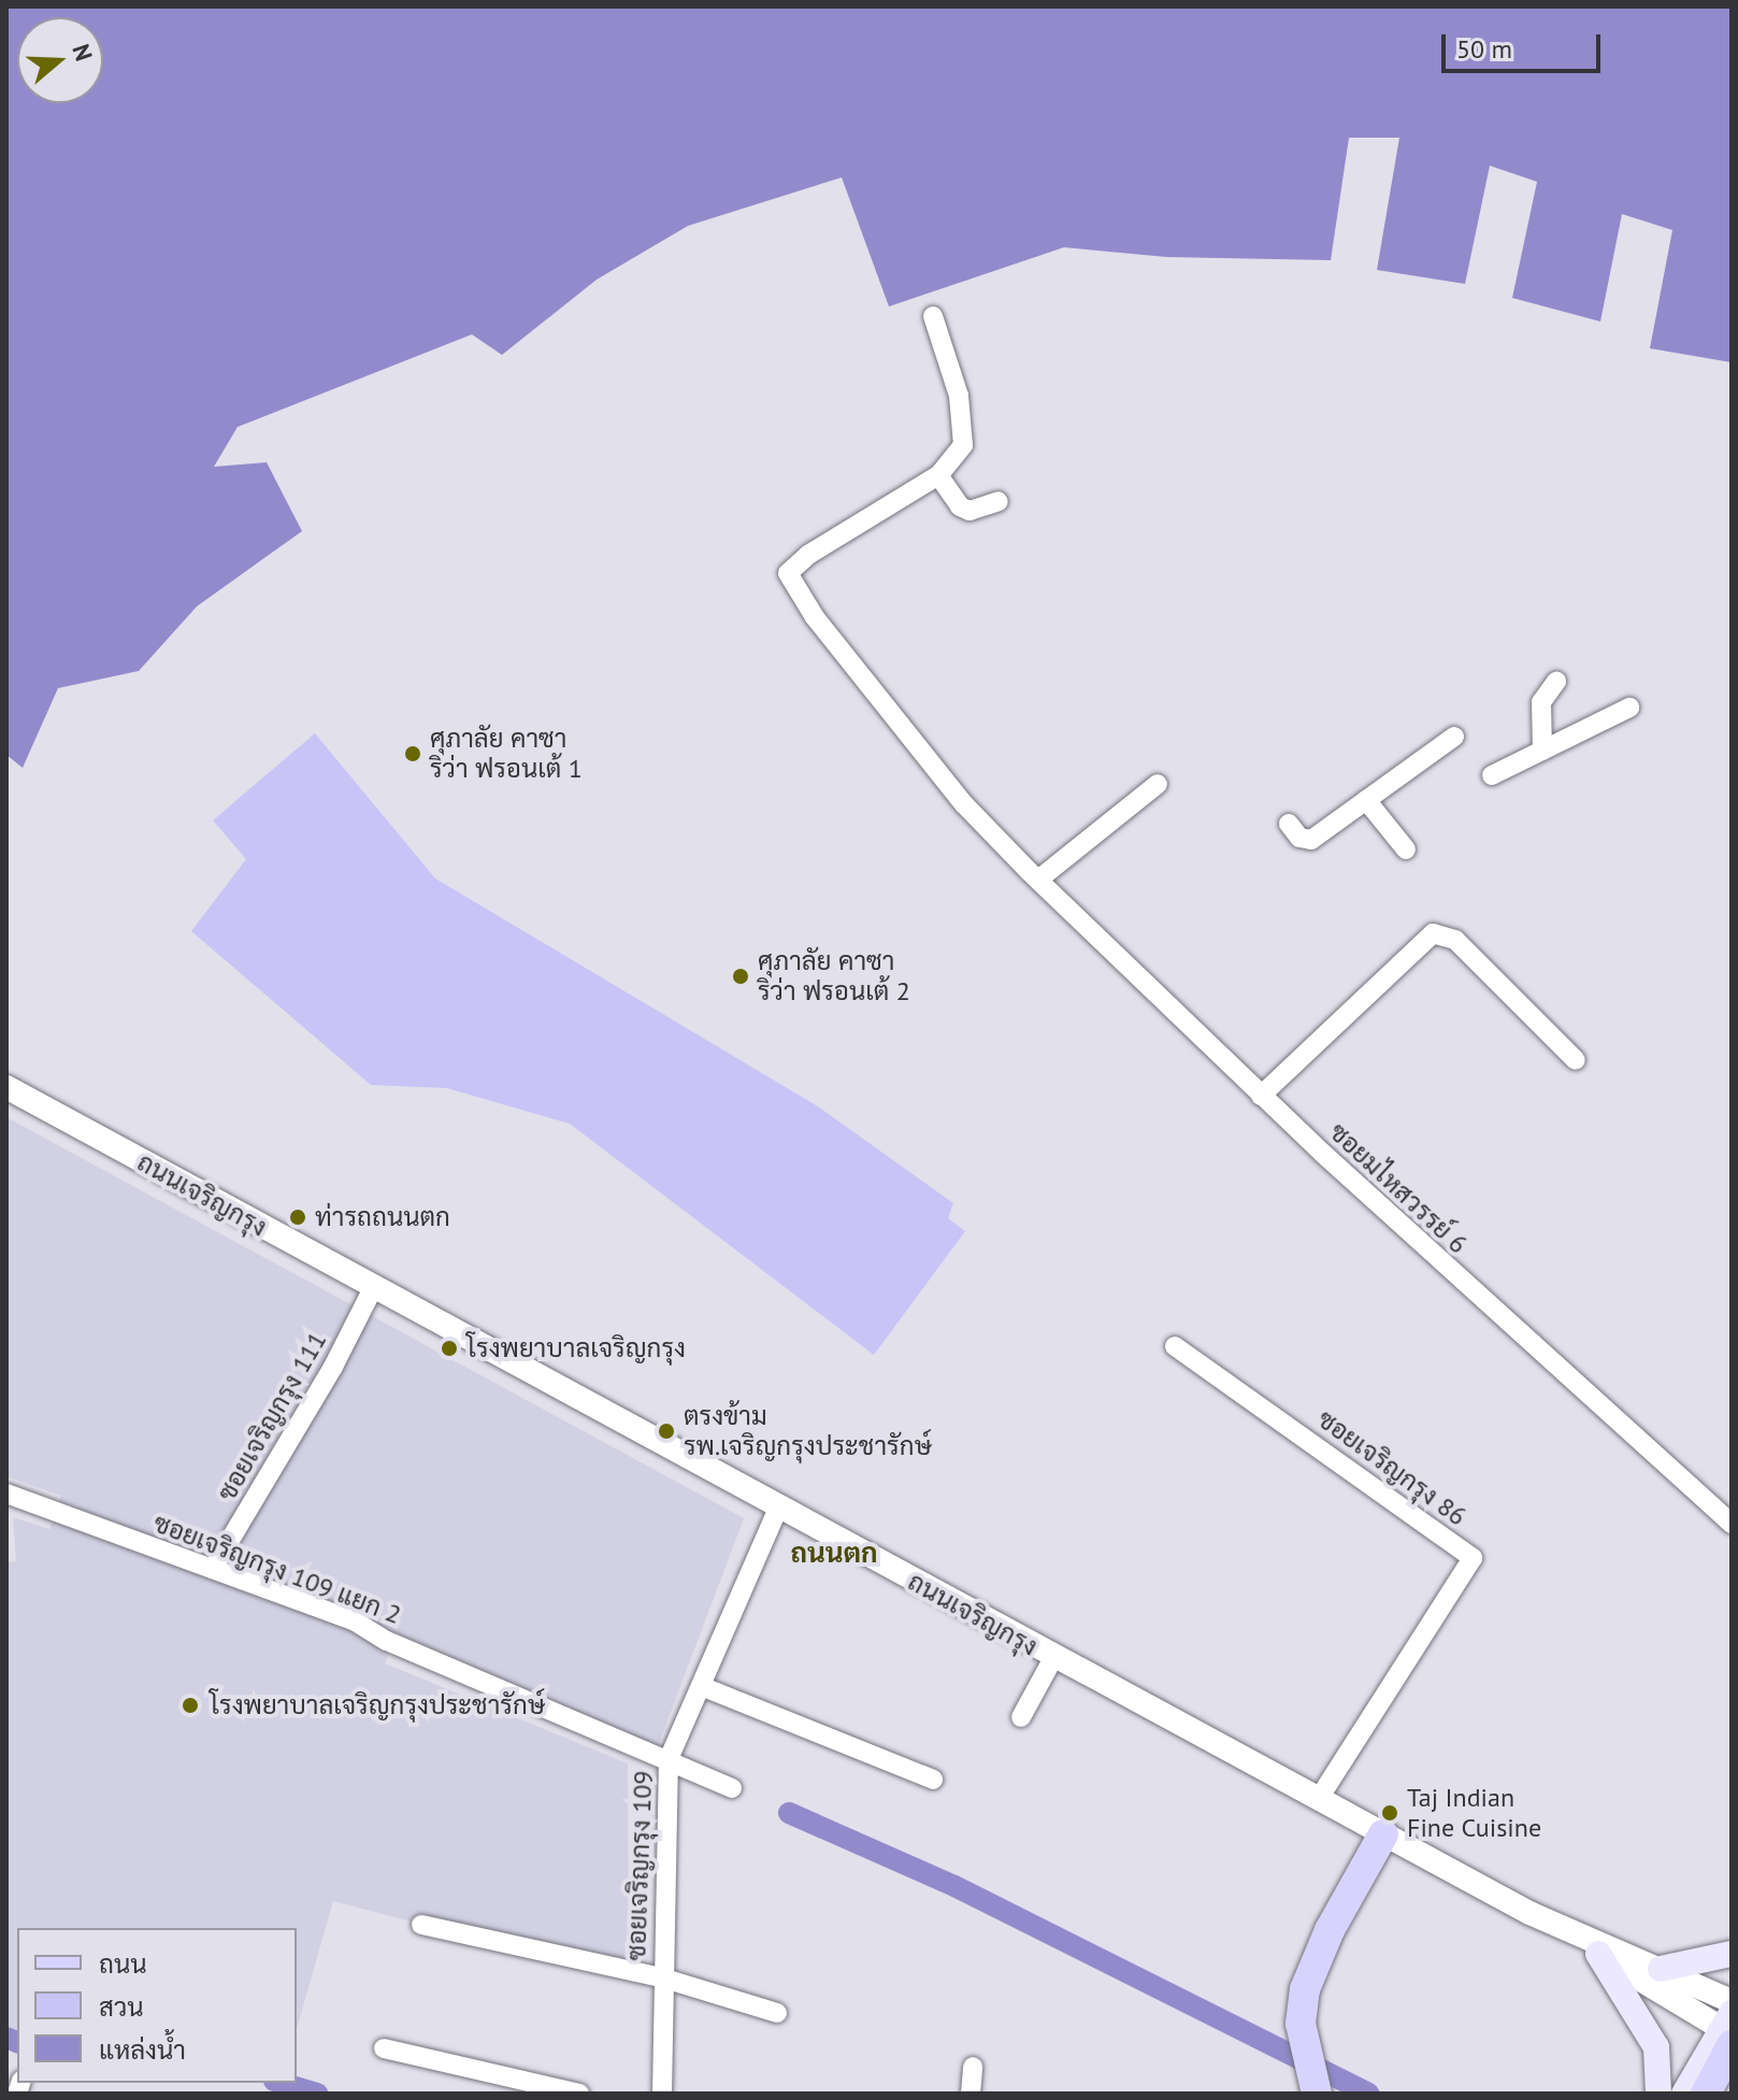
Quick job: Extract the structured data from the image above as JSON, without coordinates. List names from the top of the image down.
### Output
{
  "streets": {
    "street": [
      "ซอยมไหสวรรย์ 6",
      "ถนนเจริญกรุง",
      "ซอยเจริญกรุง 111",
      "ซอยเจริญกรุง 86",
      "ซอยเจริญกรุง 109 แยก 2",
      "ซอยเจริญกรุง 109"
    ]
  },
  "crossings": [
    ["ถนนเจริญกรุง", "ซอยเจริญกรุง 111"],
    ["ถนนเจริญกรุง", "ซอยเจริญกรุง 86"],
    ["ถนนเจริญกรุง", "ซอยเจริญกรุง 109"],
    ["ซอยเจริญกรุง 111", "ซอยเจริญกรุง 109 แยก 2"],
    ["ซอยเจริญกรุง 109 แยก 2", "ซอยเจริญกรุง 109"]
  ],
  "districts": ["ถนนตก"],
  "places": [
    "ศุภาลัย คาซา ริว่า ฟรอนเต้ 1",
    "ศุภาลัย คาซา ริว่า ฟรอนเต้ 2",
    "ท่ารถถนนตก",
    "โรงพยาบาลเจริญกรุง",
    "ตรงข้าม รพ.เจริญกรุงประชารักษ์",
    "โรงพยาบาลเจริญกรุงประชารักษ์",
    "Taj Indian Fine Cuisine"
  ],
  "legend": ["ถนน", "สวน", "แหล่งน้ำ"],
  "scale_bar": "50 m",
  "north": "right"
}
